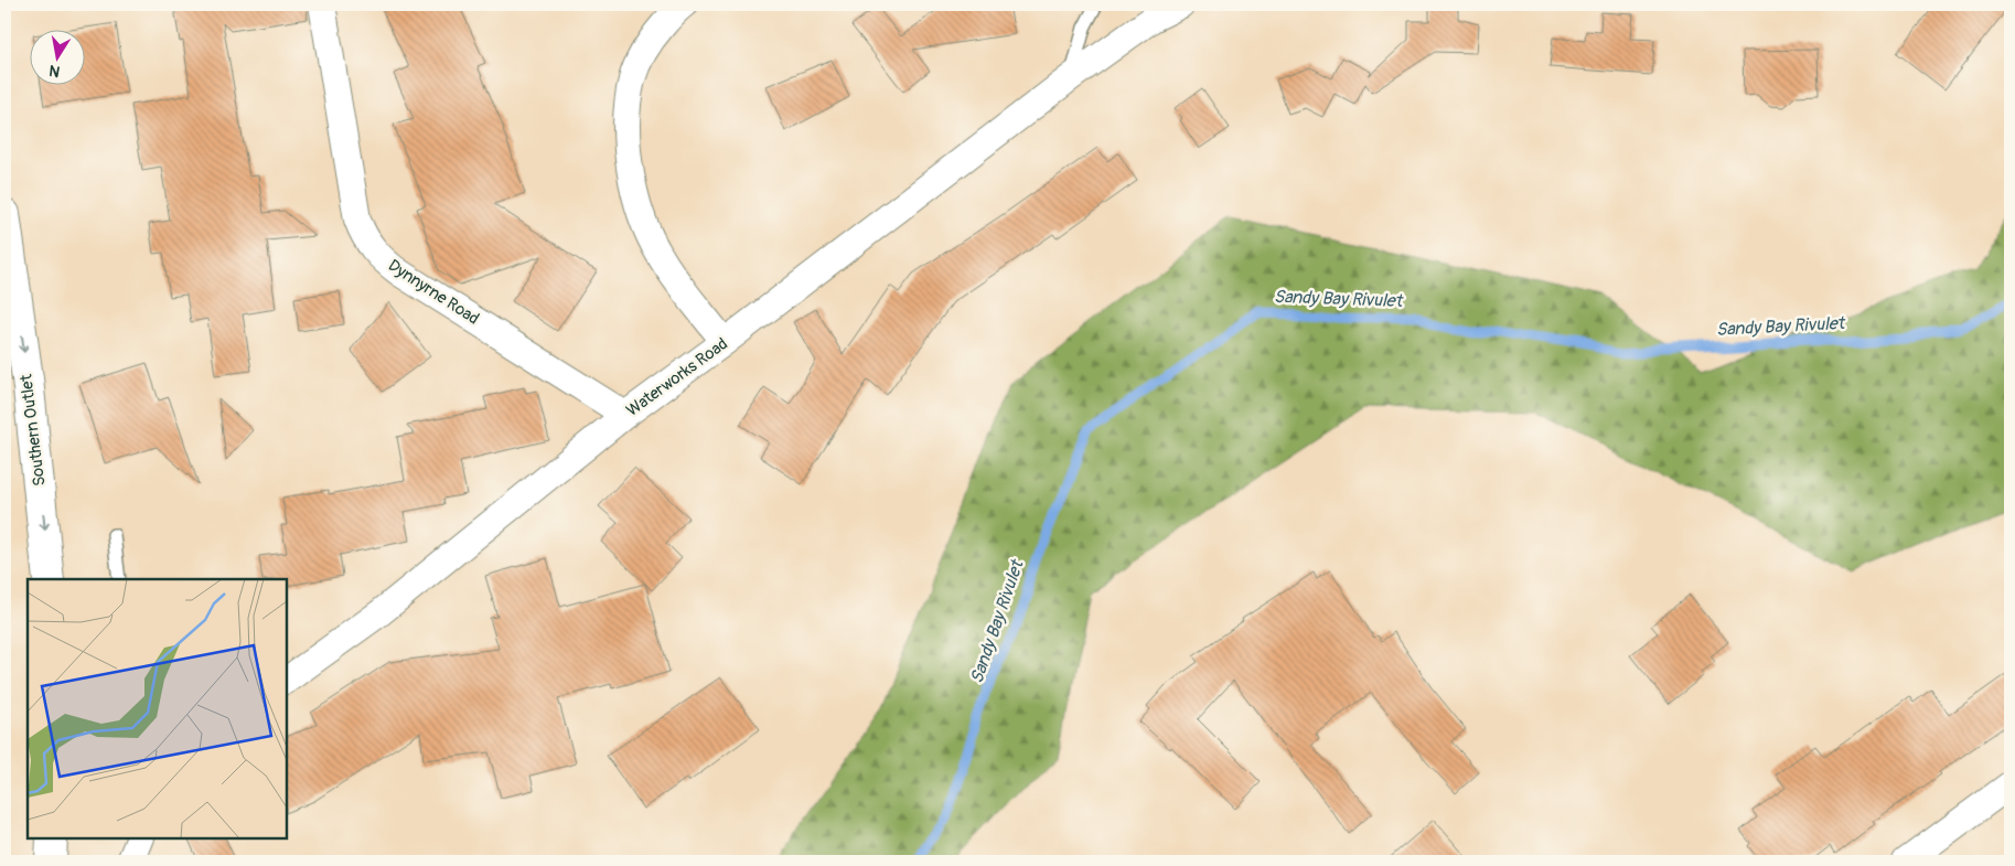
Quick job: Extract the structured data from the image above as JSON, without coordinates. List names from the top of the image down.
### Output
{
  "streets": {
    "highway": ["Southern Outlet"],
    "street": ["Dynnyrne Road", "Waterworks Road"]
  },
  "crossings": [
    ["Dynnyrne Road", "Waterworks Road"]
  ],
  "one_way": ["Southern Outlet"],
  "water": ["Sandy Bay Rivulet"],
  "north": "bottom"
}
